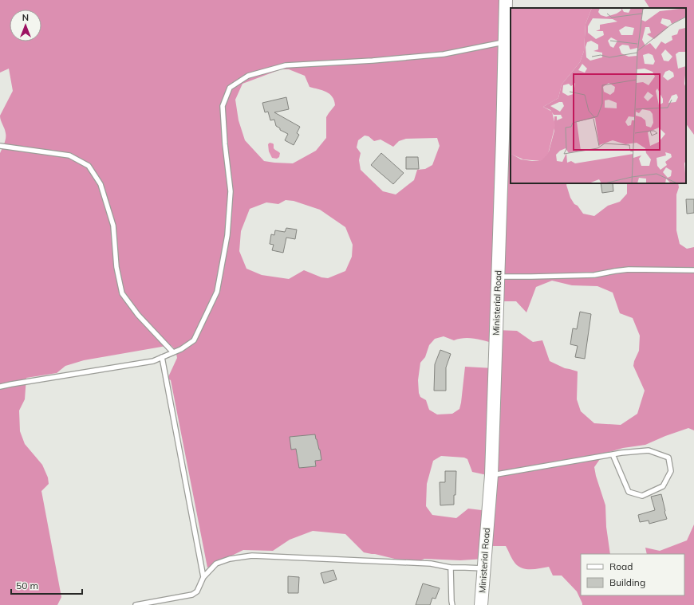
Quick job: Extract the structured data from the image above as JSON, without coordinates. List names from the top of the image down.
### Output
{
  "streets": {
    "main road": ["Ministerial Road"]
  },
  "legend": ["Road", "Building"],
  "scale_bar": "50 m",
  "north": "top"
}
